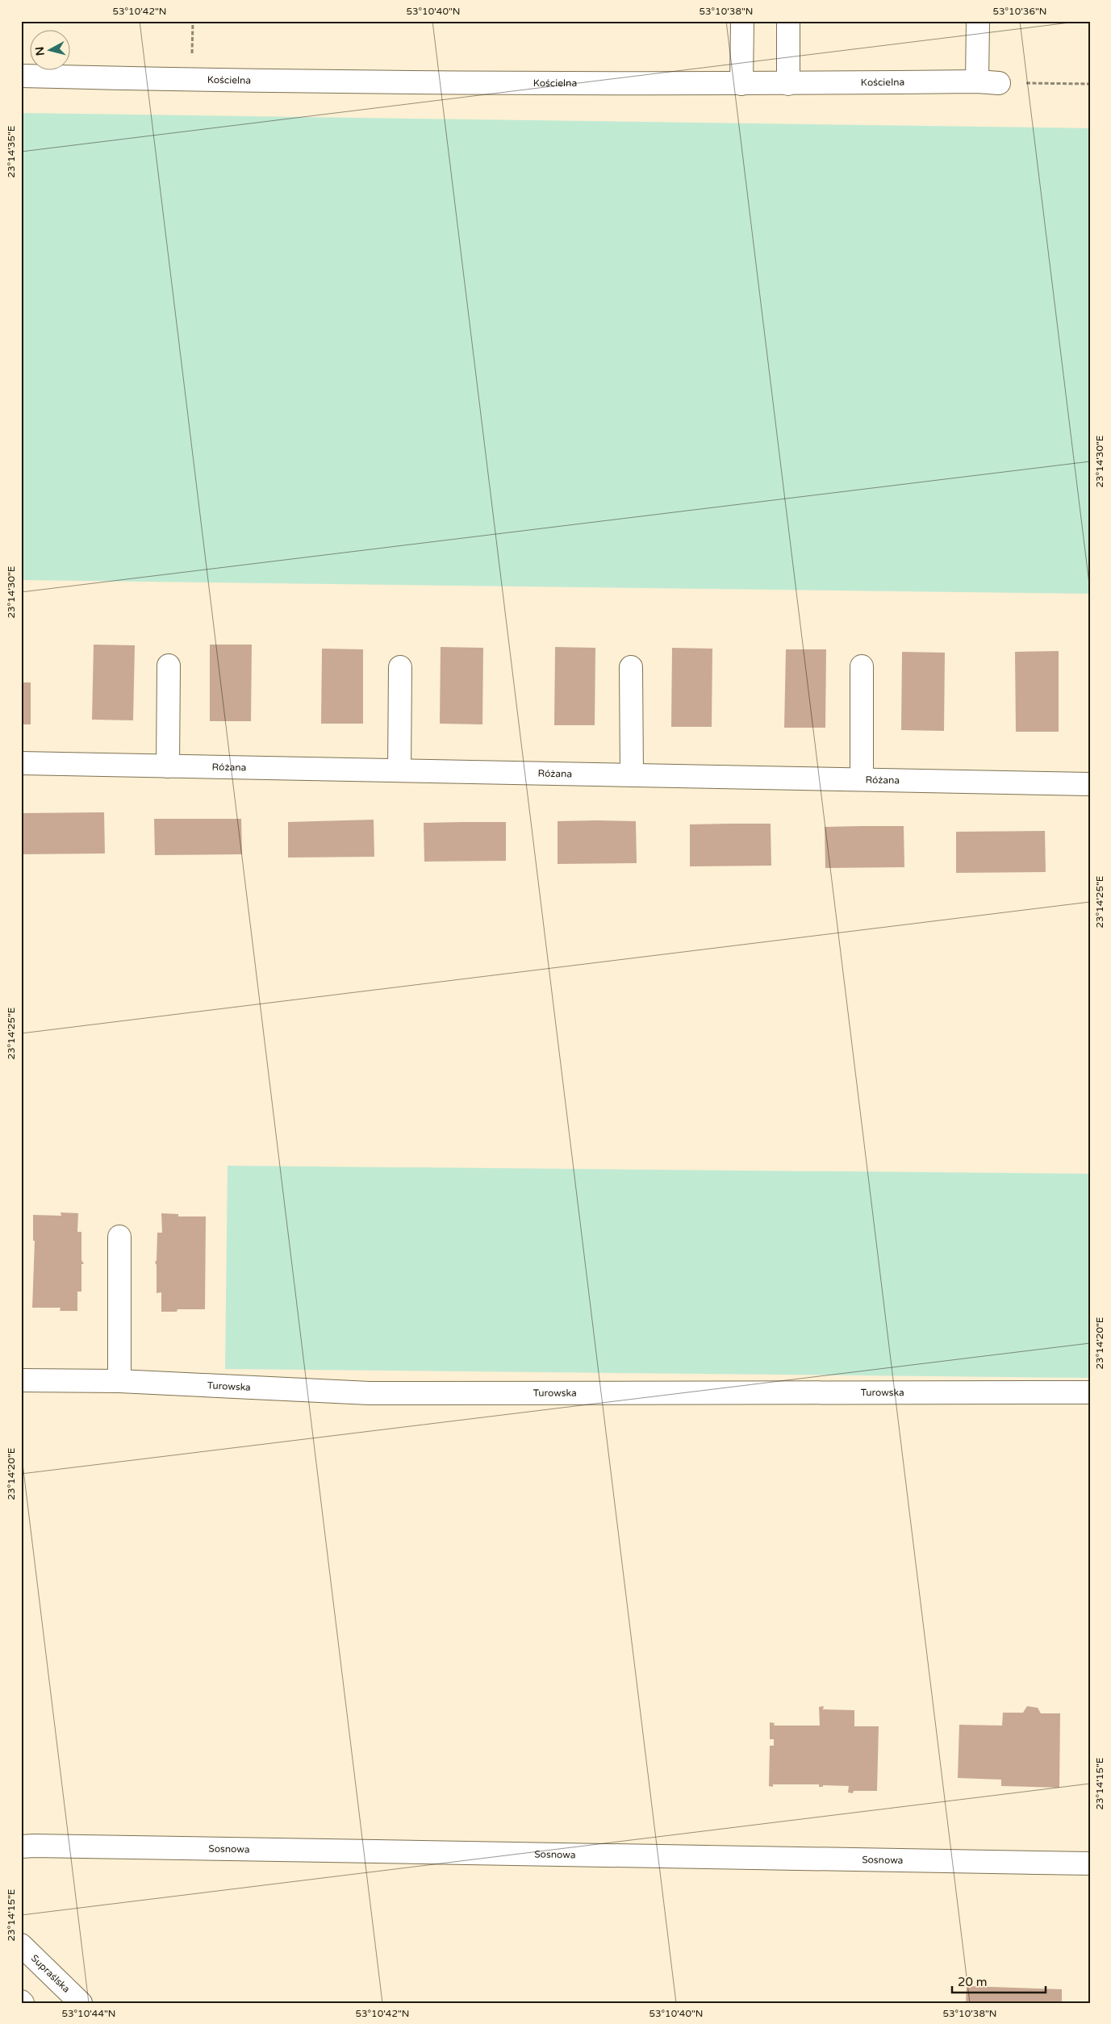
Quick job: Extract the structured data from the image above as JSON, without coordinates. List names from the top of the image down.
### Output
{
  "streets": {
    "street": [
      "Kościelna",
      "Różana",
      "Turowska",
      "Sosnowa",
      "Supraślska"
    ]
  },
  "scale_bar": "20 m",
  "north": "left",
  "coordinates": [
    "53°10'42\"N",
    "53°10'40\"N",
    "53°10'38\"N",
    "53°10'36\"N",
    "23°14'35\"E",
    "23°14'30\"E",
    "23°14'25\"E",
    "23°14'20\"E",
    "23°14'15\"E",
    "53°10'44\"N"
  ]
}
